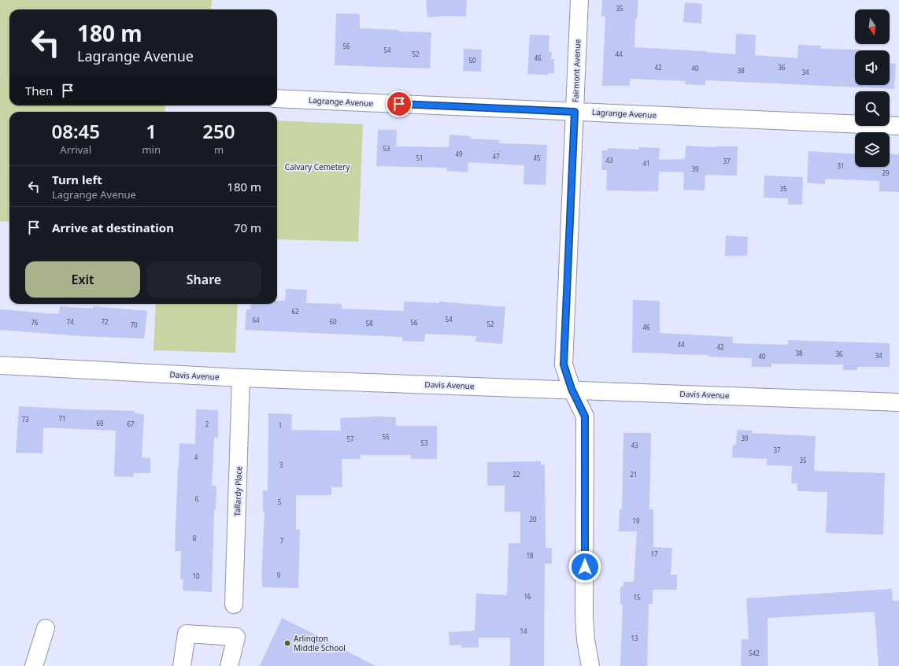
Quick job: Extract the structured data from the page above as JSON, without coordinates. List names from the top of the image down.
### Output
{
  "streets": {
    "street": [
      "Fairmont Avenue",
      "Lagrange Avenue",
      "Davis Avenue",
      "Tallardy Place"
    ]
  },
  "crossings": [
    ["Fairmont Avenue", "Lagrange Avenue"],
    ["Fairmont Avenue", "Davis Avenue"],
    ["Davis Avenue", "Tallardy Place"]
  ],
  "parks": ["Calvary Cemetery"],
  "places": ["Arlington Middle School"],
  "house_numbers": [
    "35",
    "56",
    "54",
    "52",
    "44",
    "46",
    "50",
    "42",
    "36",
    "40",
    "38",
    "34",
    "53",
    "49",
    "47",
    "51",
    "45",
    "43",
    "37",
    "41",
    "31",
    "39",
    "29",
    "35",
    "62",
    "54",
    "64",
    "74",
    "72",
    "60",
    "76",
    "56",
    "58",
    "52",
    "70",
    "46",
    "44",
    "42",
    "38",
    "36",
    "34",
    "40",
    "71",
    "73",
    "69",
    "67",
    "2",
    "1",
    "55",
    "39",
    "57",
    "53",
    "43",
    "37",
    "4",
    "35",
    "3",
    "22",
    "21",
    "6",
    "5",
    "20",
    "19",
    "8",
    "7",
    "17",
    "18",
    "9",
    "10",
    "16",
    "15",
    "14",
    "13",
    "542"
  ],
  "north": "bottom",
  "page": {
    "turn": ["180 m", "Lagrange Avenue"],
    "then": "Then",
    "eta": [
      "08:45",
      "Arrival",
      "1",
      "min",
      "250",
      "m"
    ],
    "list": [
      {
        "name": "Turn left",
        "note": "Lagrange Avenue",
        "value": "180 m"
      },
      {
        "name": "Arrive at destination",
        "value": "70 m"
      }
    ],
    "buttons": ["Exit", "Share"]
  }
}
